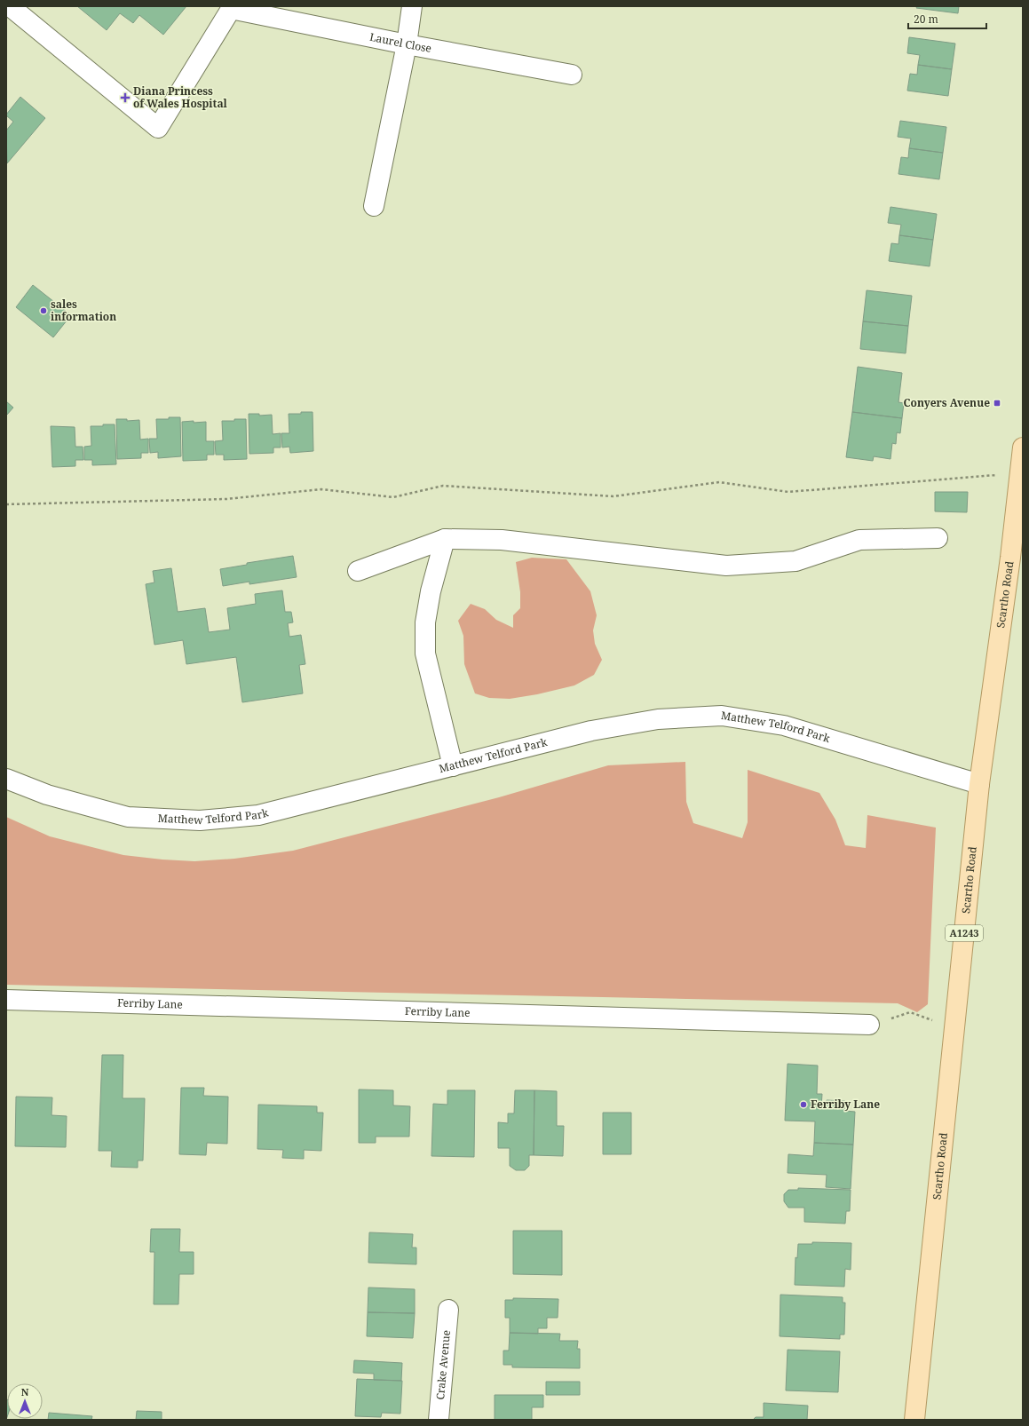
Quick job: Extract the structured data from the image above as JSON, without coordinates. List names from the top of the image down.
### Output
{
  "streets": {
    "main road": ["Scartho Road", "A1243"],
    "street": [
      "Laurel Close",
      "Matthew Telford Park",
      "Ferriby Lane",
      "Crake Avenue"
    ]
  },
  "crossings": [
    ["Scartho Road", "Matthew Telford Park"]
  ],
  "places": {
    "health": ["Diana Princess of Wales Hospital"],
    "other": ["sales information", "Ferriby Lane"],
    "transit": ["Conyers Avenue"]
  },
  "scale_bar": "20 m",
  "north": "top"
}
